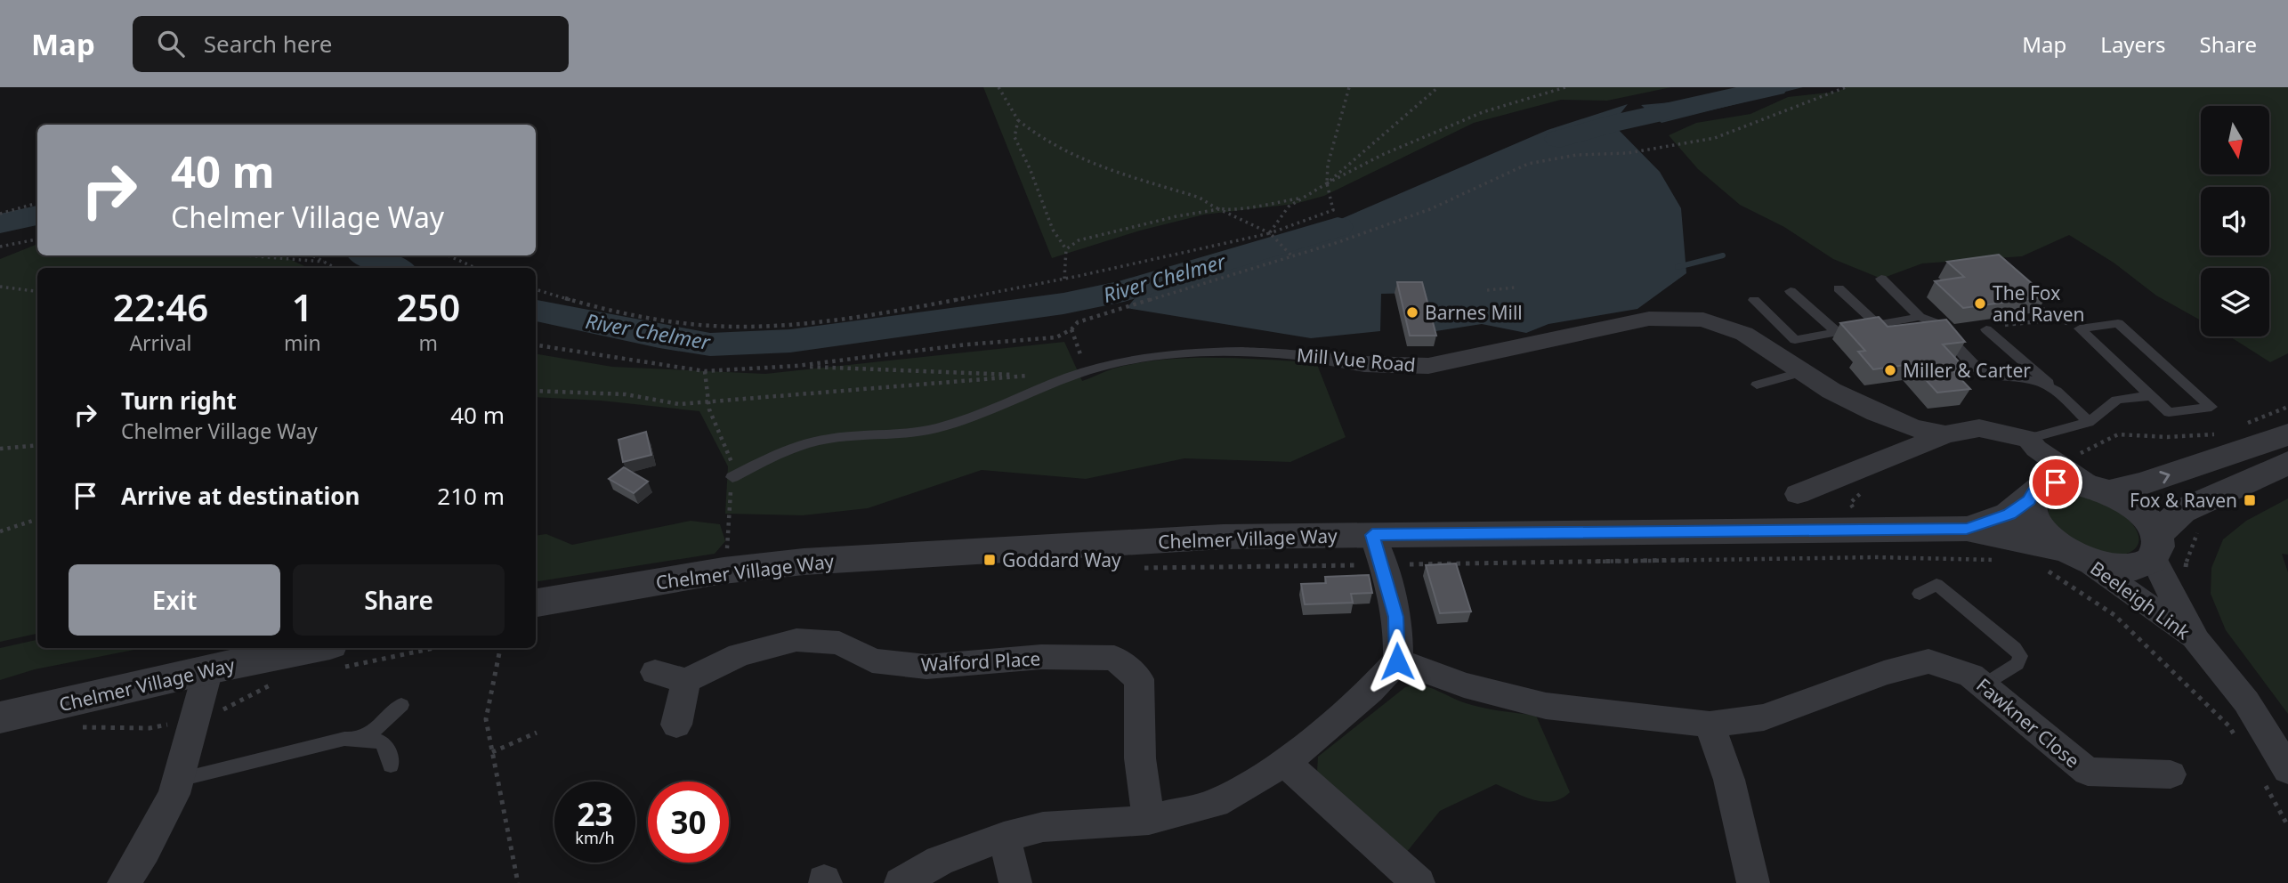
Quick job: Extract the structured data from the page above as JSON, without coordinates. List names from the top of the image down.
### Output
{
  "streets": {
    "street": [
      "Mill Vue Road",
      "Chelmer Village Way",
      "Beeleigh Link",
      "Walford Place",
      "Fawkner Close"
    ]
  },
  "crossings": [
    ["Mill Vue Road", "Chelmer Village Way"],
    ["Chelmer Village Way", "Beeleigh Link"]
  ],
  "water": ["River Chelmer"],
  "places": {
    "other": ["The Fox and Raven", "Barnes Mill", "Miller & Carter"],
    "transit": ["Fox & Raven", "Goddard Way"]
  },
  "north": "bottom",
  "page": {
    "header": "Map",
    "search": "Search here",
    "nav": ["Map", "Layers", "Share"],
    "turn": ["40 m", "Chelmer Village Way"],
    "eta": [
      "22:46",
      "Arrival",
      "1",
      "min",
      "250",
      "m"
    ],
    "list": [
      {
        "name": "Turn right",
        "note": "Chelmer Village Way",
        "value": "40 m"
      },
      {
        "name": "Arrive at destination",
        "value": "210 m"
      }
    ],
    "buttons": ["Exit", "Share"],
    "speed": "23 km/h",
    "limit": "30"
  }
}
